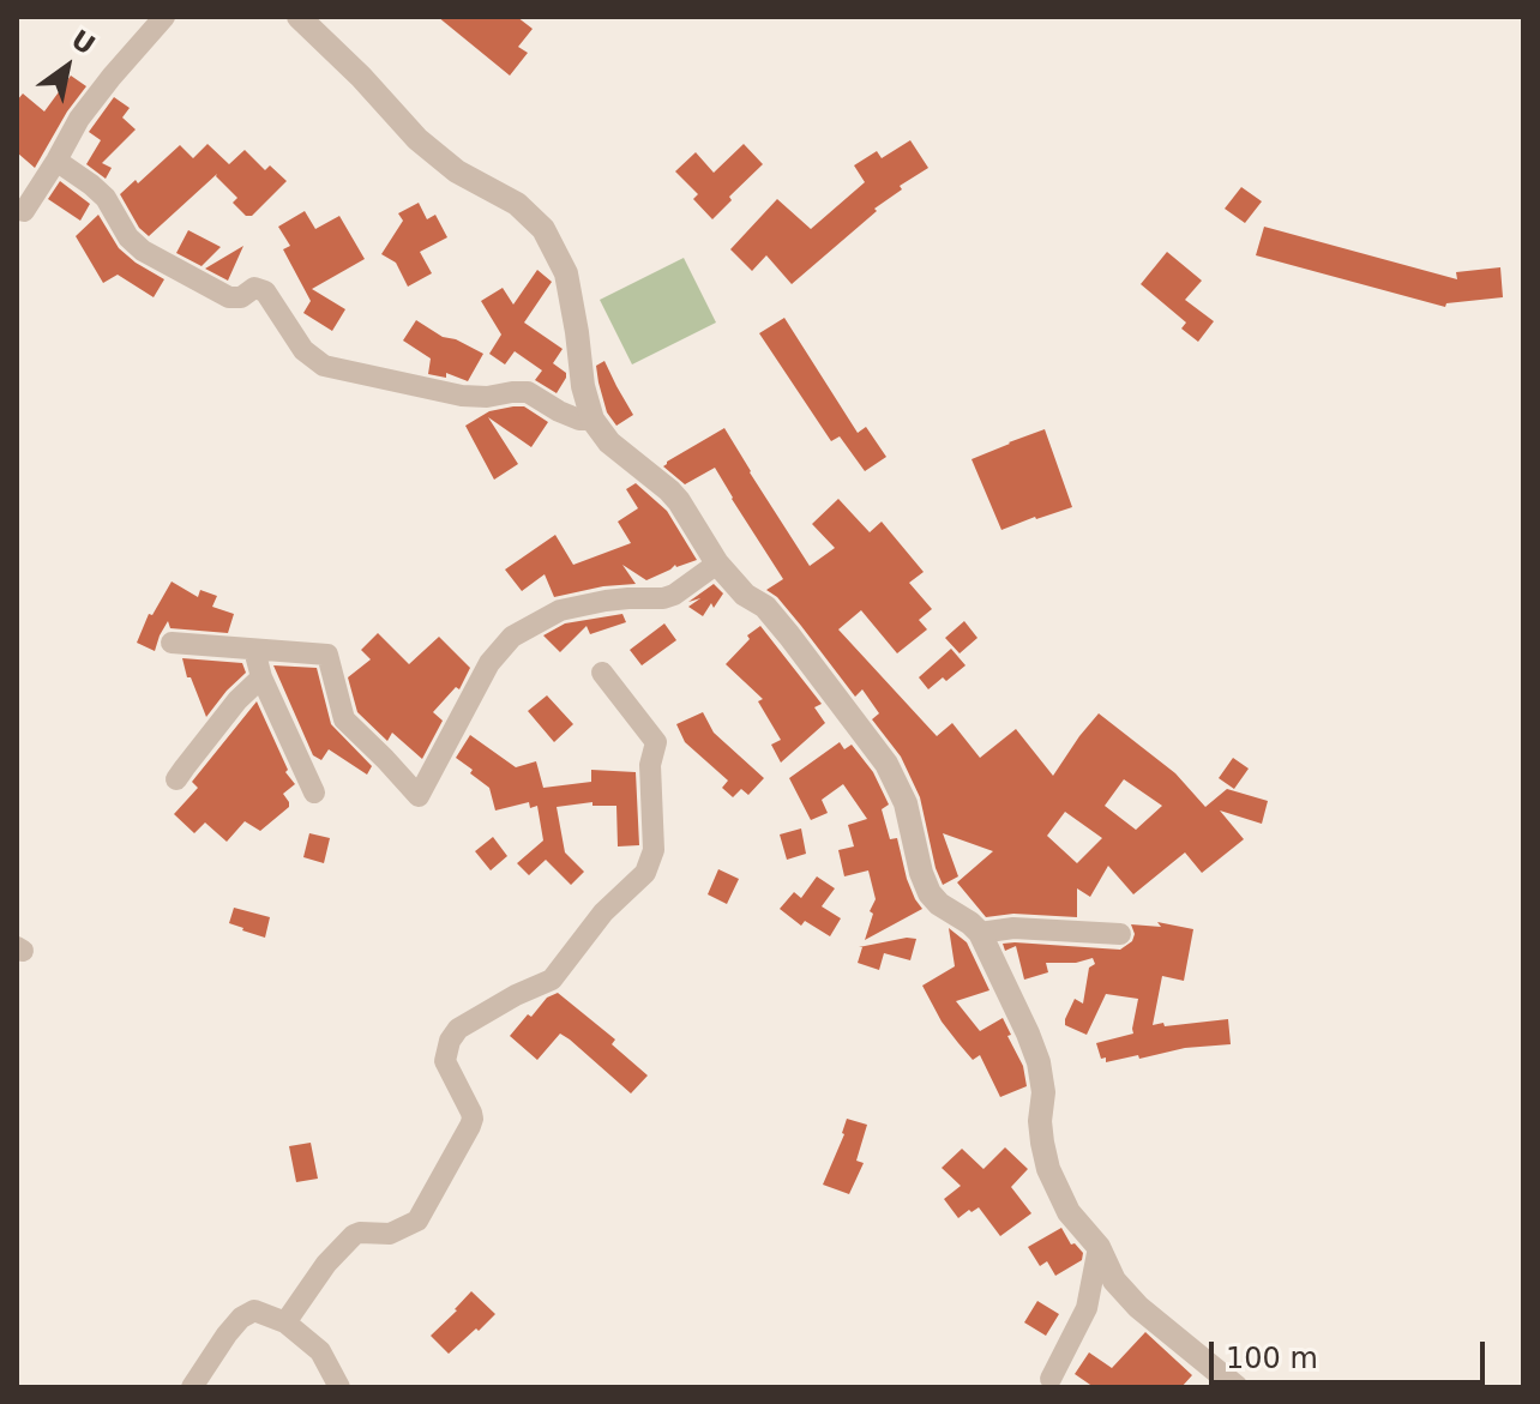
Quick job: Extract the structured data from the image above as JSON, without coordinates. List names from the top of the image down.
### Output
{
  "scale_bar": "100 m",
  "north": "top right"
}
